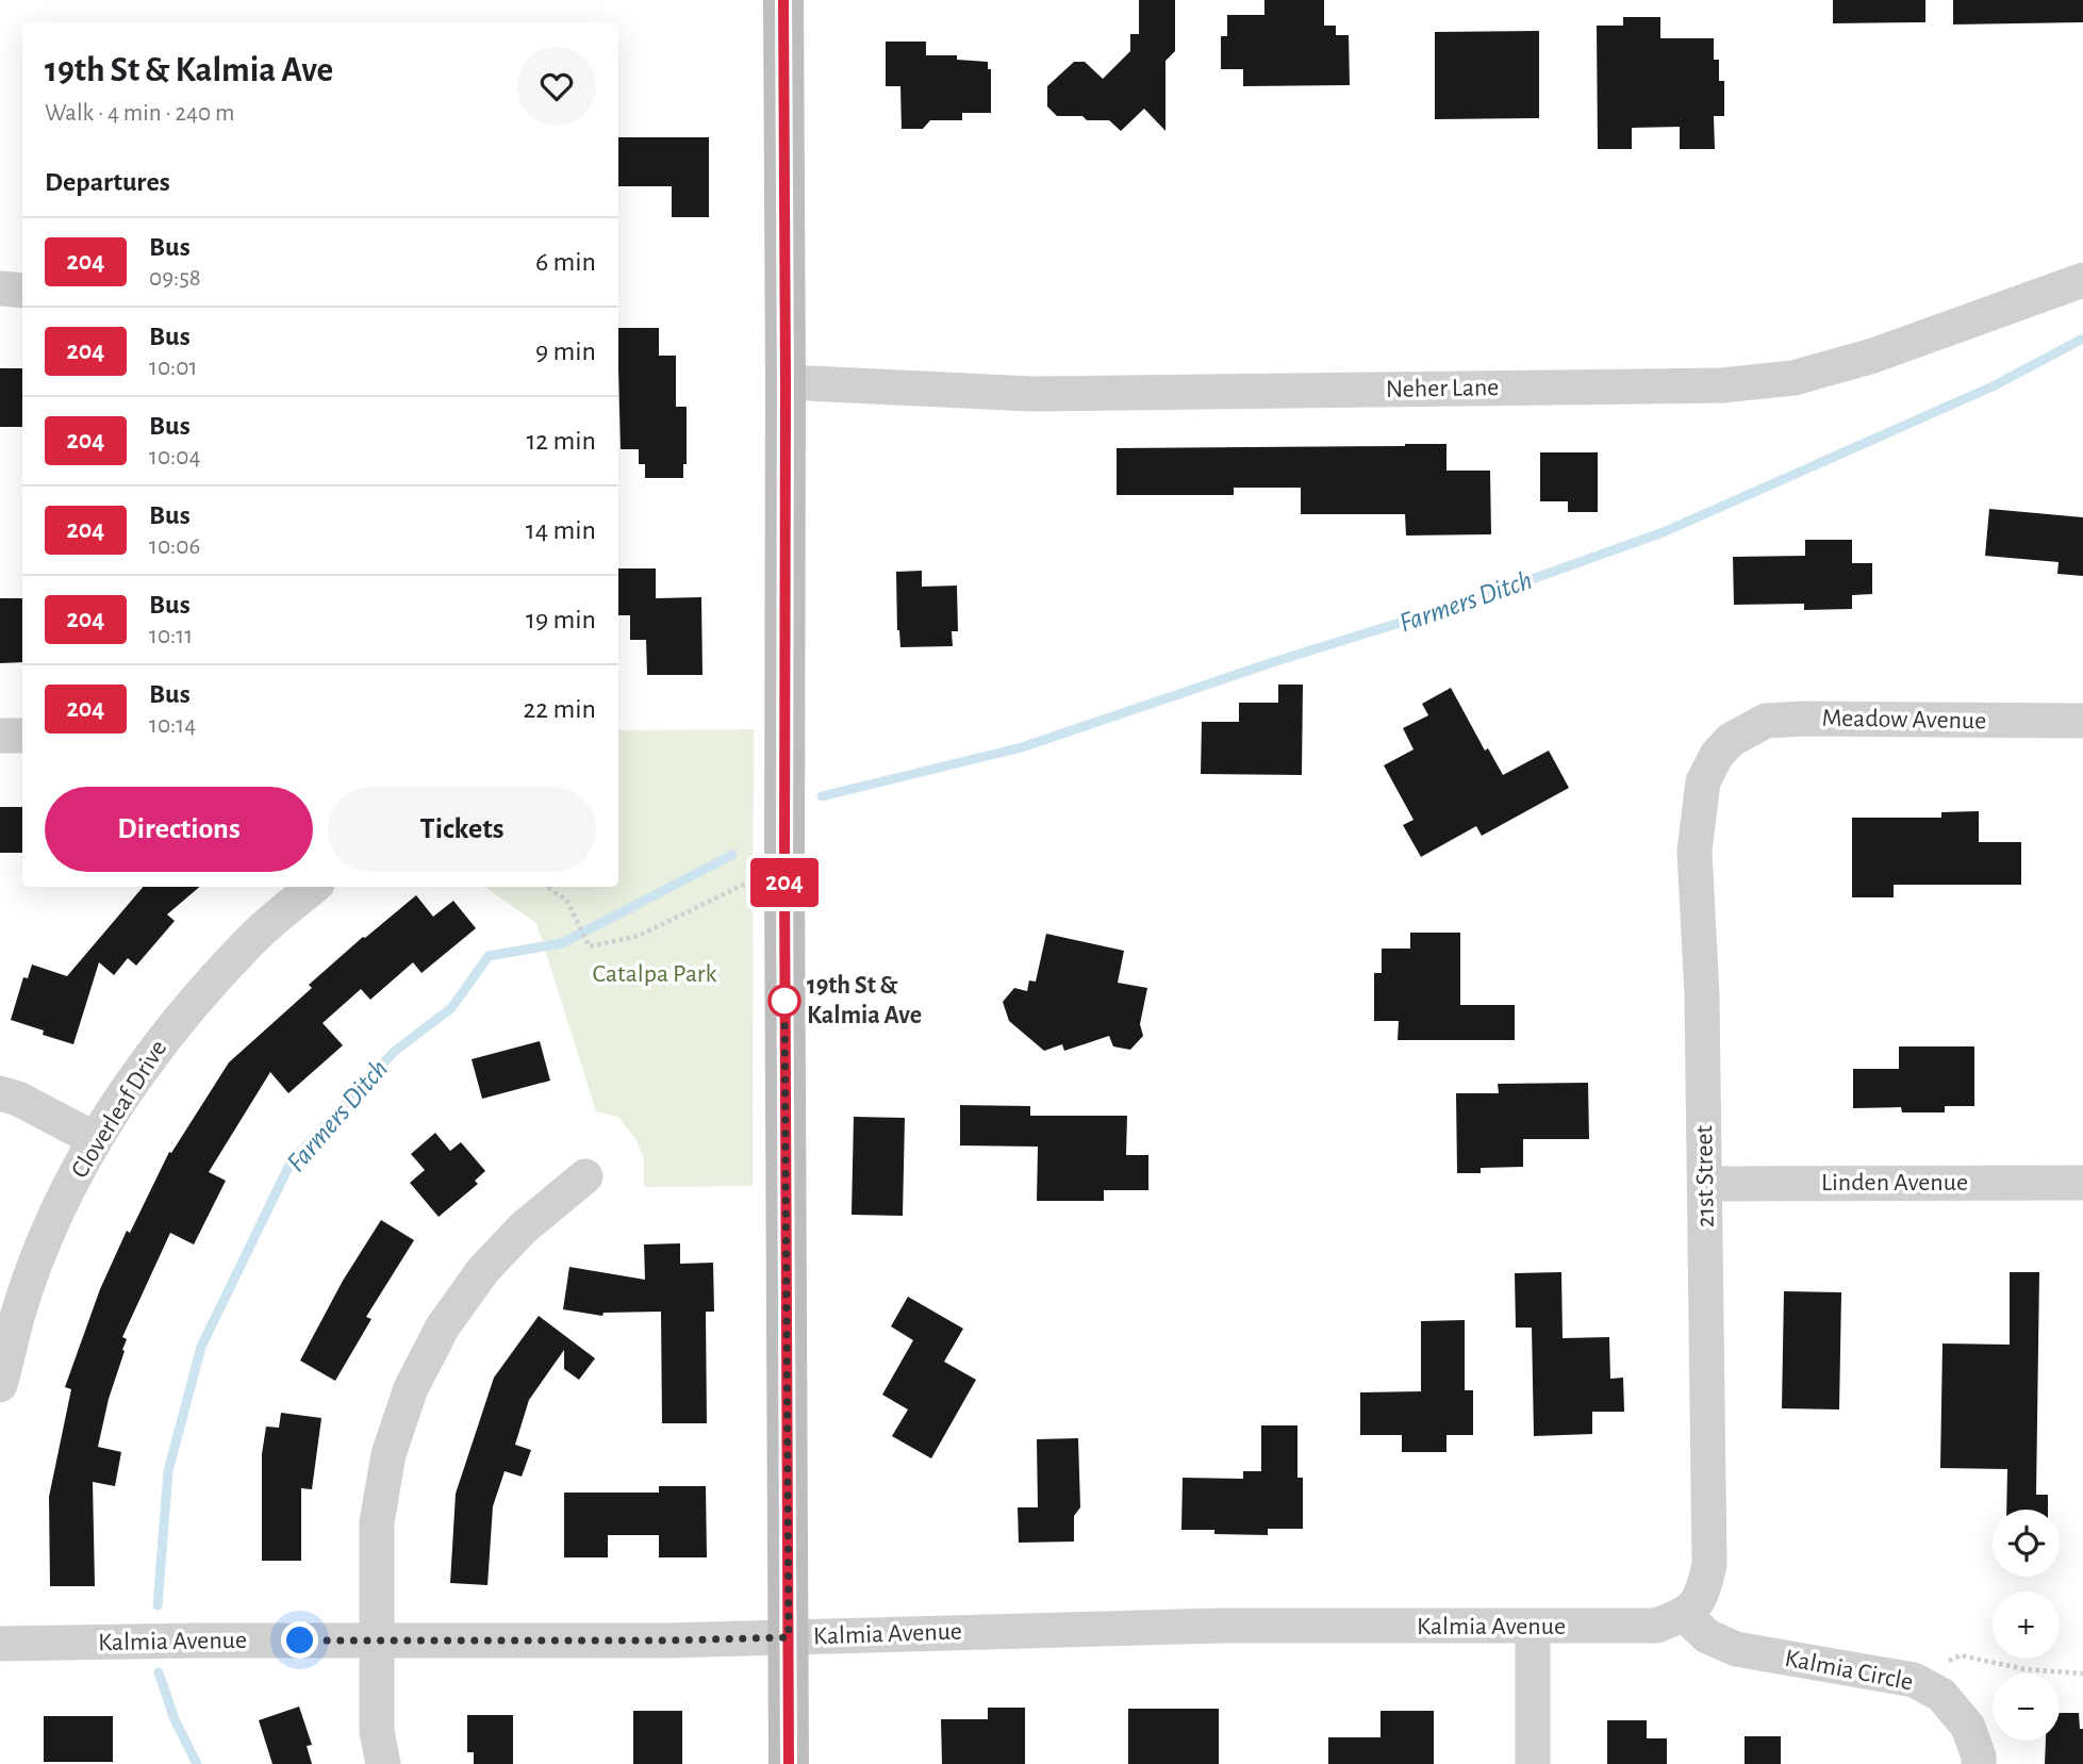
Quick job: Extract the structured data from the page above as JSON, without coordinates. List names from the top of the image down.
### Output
{
  "streets": {
    "street": [
      "Neher Lane",
      "Meadow Avenue",
      "Cloverleaf Drive",
      "21st Street",
      "Linden Avenue",
      "Kalmia Avenue",
      "Kalmia Circle"
    ]
  },
  "crossings": [
    ["Meadow Avenue", "21st Street"],
    ["21st Street", "Linden Avenue"],
    ["21st Street", "Kalmia Avenue"],
    ["21st Street", "Kalmia Circle"],
    ["Kalmia Avenue", "Kalmia Circle"]
  ],
  "water": ["Farmers Ditch"],
  "parks": ["Catalpa Park"],
  "places": ["19th St & Kalmia Ave"],
  "lines": ["bus line 204"],
  "page": {
    "on_map": "204",
    "heading": [
      ["19th St & Kalmia Ave", "Walk · 4 min · 240 m"],
      "Departures"
    ],
    "list": [
      {
        "mark": "204",
        "name": "Bus",
        "note": "09:58",
        "value": "6 min"
      },
      {
        "mark": "204",
        "name": "Bus",
        "note": "10:01",
        "value": "9 min"
      },
      {
        "mark": "204",
        "name": "Bus",
        "note": "10:04",
        "value": "12 min"
      },
      {
        "mark": "204",
        "name": "Bus",
        "note": "10:06",
        "value": "14 min"
      },
      {
        "mark": "204",
        "name": "Bus",
        "note": "10:11",
        "value": "19 min"
      },
      {
        "mark": "204",
        "name": "Bus",
        "note": "10:14",
        "value": "22 min"
      }
    ],
    "buttons": ["Directions", "Tickets"],
    "map_buttons": ["+", "−"]
  }
}
